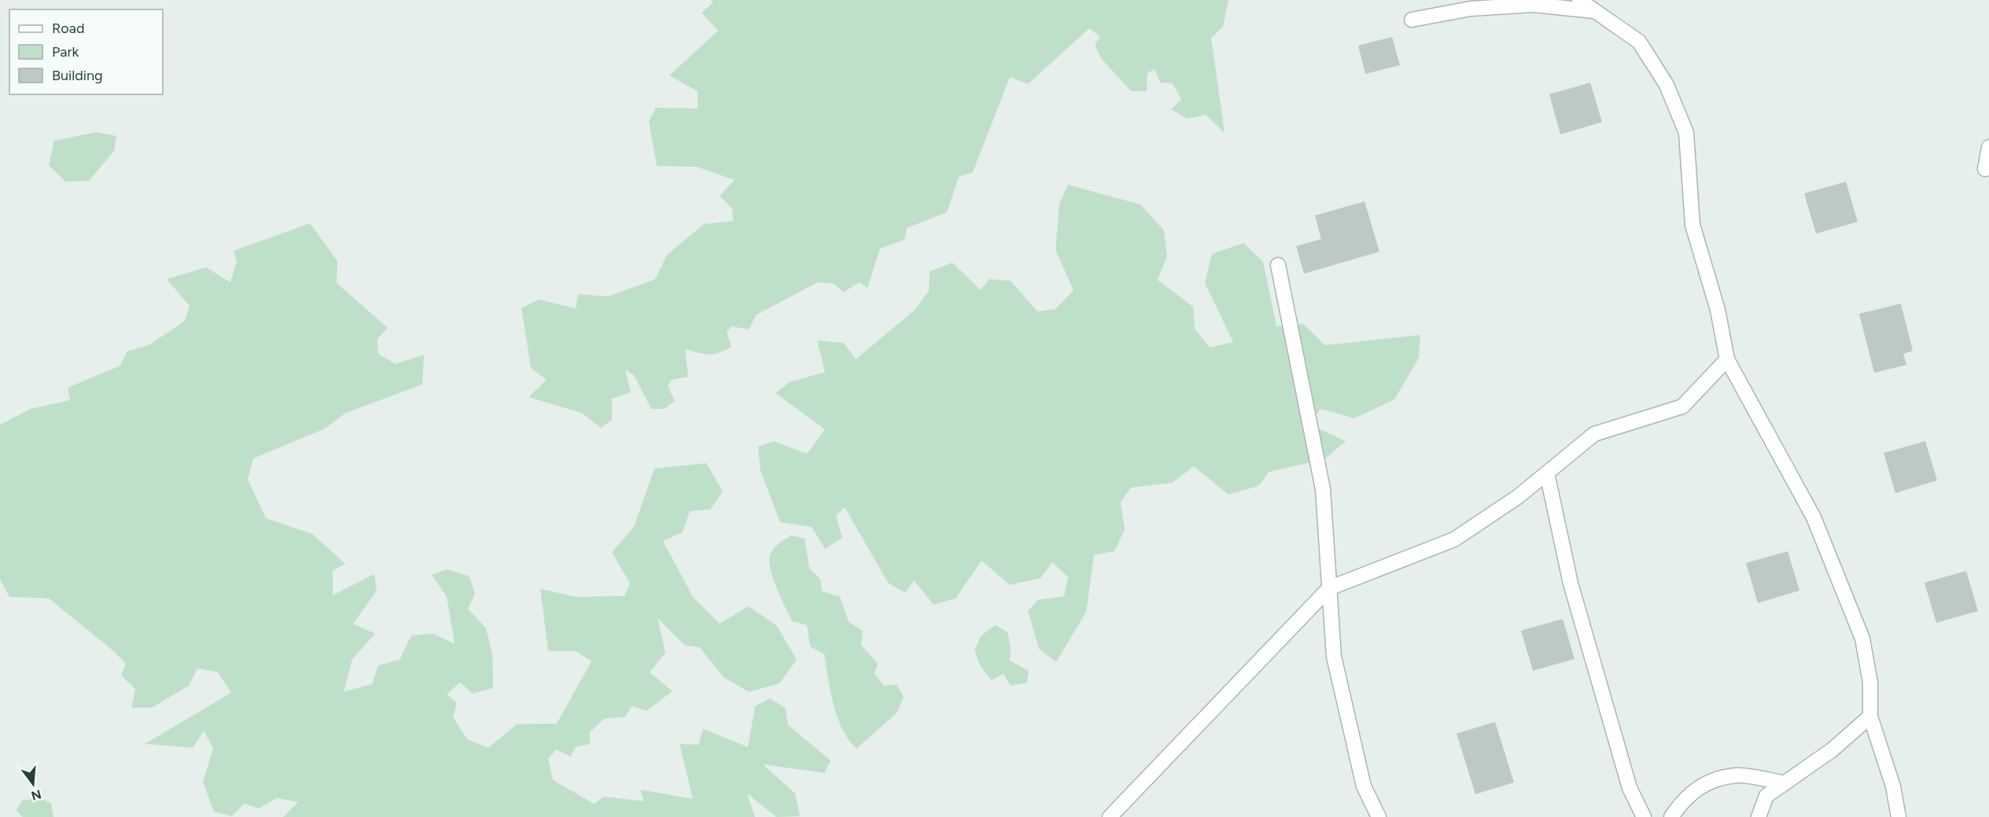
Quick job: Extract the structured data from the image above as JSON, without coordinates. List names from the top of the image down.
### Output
{
  "legend": ["Road", "Park", "Building"],
  "north": "bottom"
}
